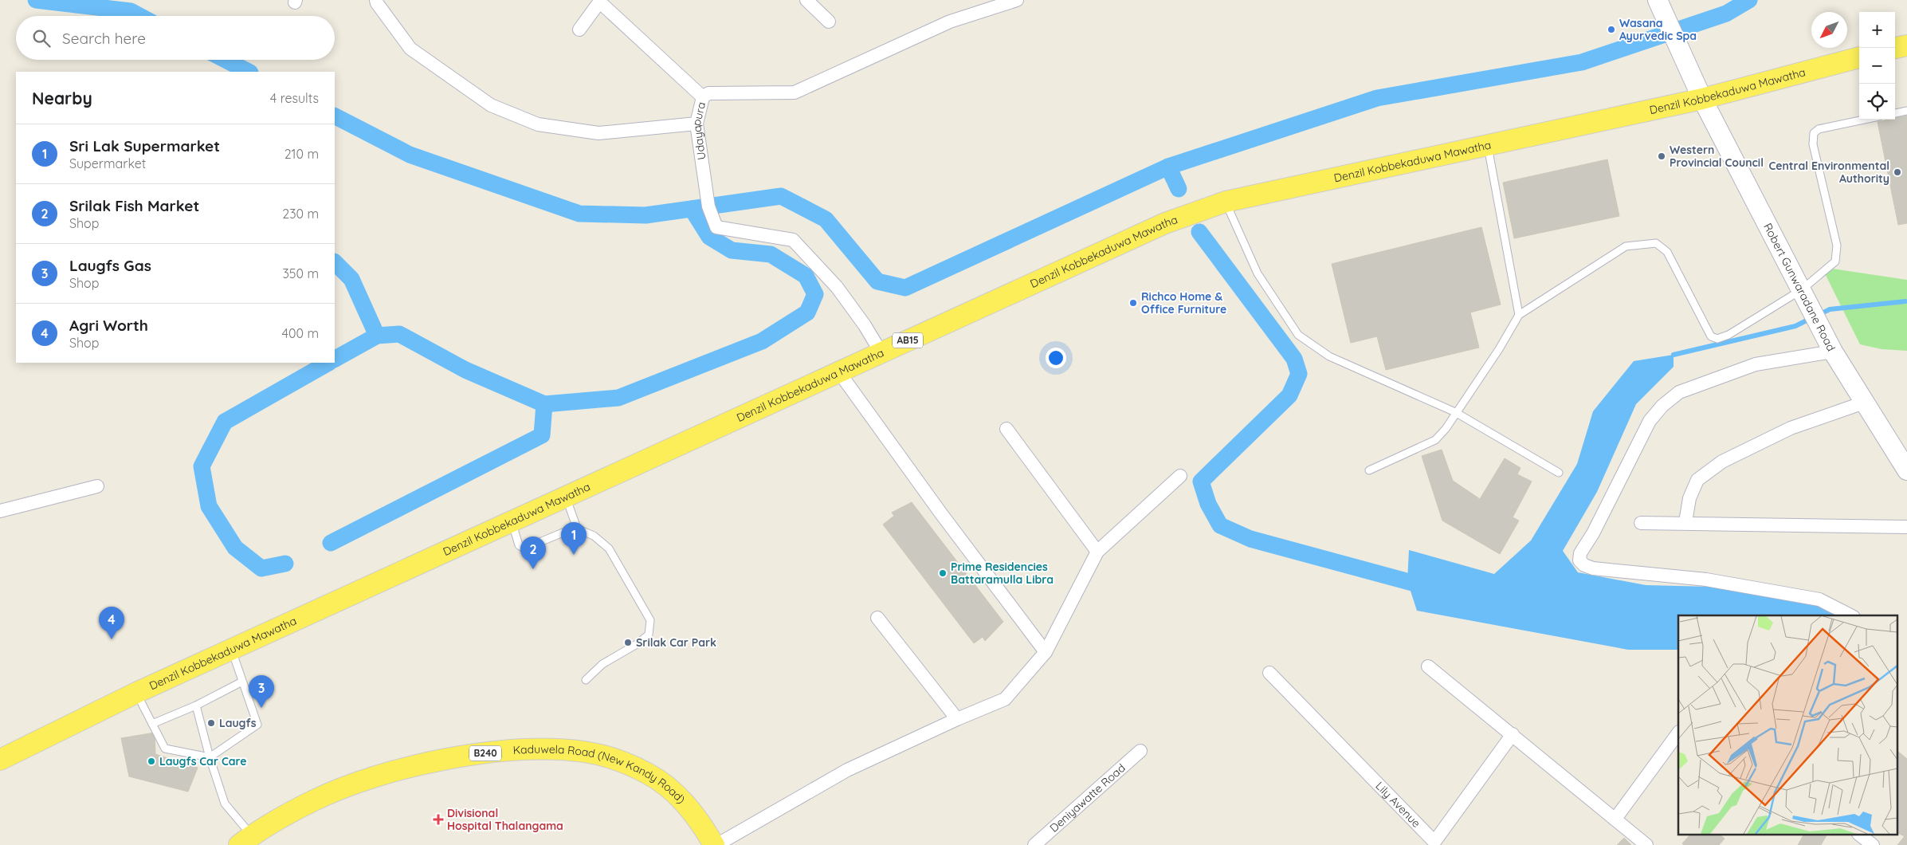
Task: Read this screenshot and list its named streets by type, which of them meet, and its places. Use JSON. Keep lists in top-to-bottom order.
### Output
{
  "streets": {
    "main road": [
      "Denzil Kobbekaduwa Mawatha",
      "AB15",
      "B240",
      "Kaduwela Road (New Kandy Road)"
    ],
    "street": [
      "Udayapura",
      "Robert Gunwaradane Road",
      "Deniyawatte Road",
      "Lily Avenue"
    ]
  },
  "crossings": [
    ["Denzil Kobbekaduwa Mawatha", "Udayapura"],
    ["Denzil Kobbekaduwa Mawatha", "Robert Gunwaradane Road"]
  ],
  "places": {
    "other": [
      "Wasana Ayurvedic Spa",
      "Western Provincial Council",
      "Central Environmental Authority",
      "Richco Home & Office Furniture",
      "Prime Residencies Battaramulla Libra",
      "Srilak Car Park",
      "Laugfs",
      "Laugfs Car Care"
    ],
    "health": ["Divisional Hospital Thalangama"]
  },
  "north": "bottom left",
  "page": {
    "map_buttons": ["+", "−"],
    "search": "Search here",
    "heading": ["Nearby", "4 results"],
    "list": [
      {
        "mark": "1",
        "name": "Sri Lak Supermarket",
        "note": "Supermarket",
        "value": "210 m"
      },
      {
        "mark": "2",
        "name": "Srilak Fish Market",
        "note": "Shop",
        "value": "230 m"
      },
      {
        "mark": "3",
        "name": "Laugfs Gas",
        "note": "Shop",
        "value": "350 m"
      },
      {
        "mark": "4",
        "name": "Agri Worth",
        "note": "Shop",
        "value": "400 m"
      }
    ],
    "pins": [
      "1",
      "2",
      "4",
      "3"
    ]
  }
}
